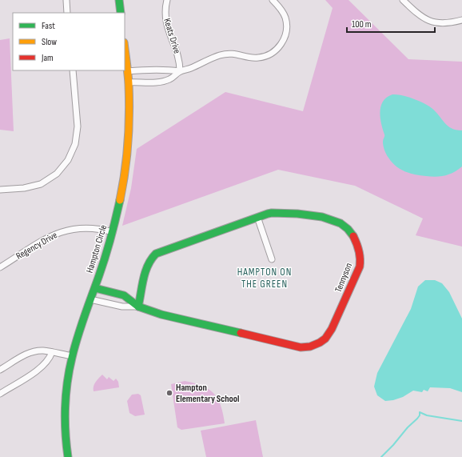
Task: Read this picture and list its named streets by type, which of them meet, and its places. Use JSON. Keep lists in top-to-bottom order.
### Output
{
  "streets": {
    "street": [
      "Keats Drive",
      "Regency Drive",
      "Hampton Circle",
      "Tennyson"
    ]
  },
  "crossings": [
    ["Regency Drive", "Hampton Circle"],
    ["Hampton Circle", "Tennyson"]
  ],
  "districts": ["HAMPTON ON THE GREEN"],
  "places": ["Hampton Elementary School"],
  "legend": ["Fast", "Slow", "Jam"],
  "scale_bar": "100 m"
}
